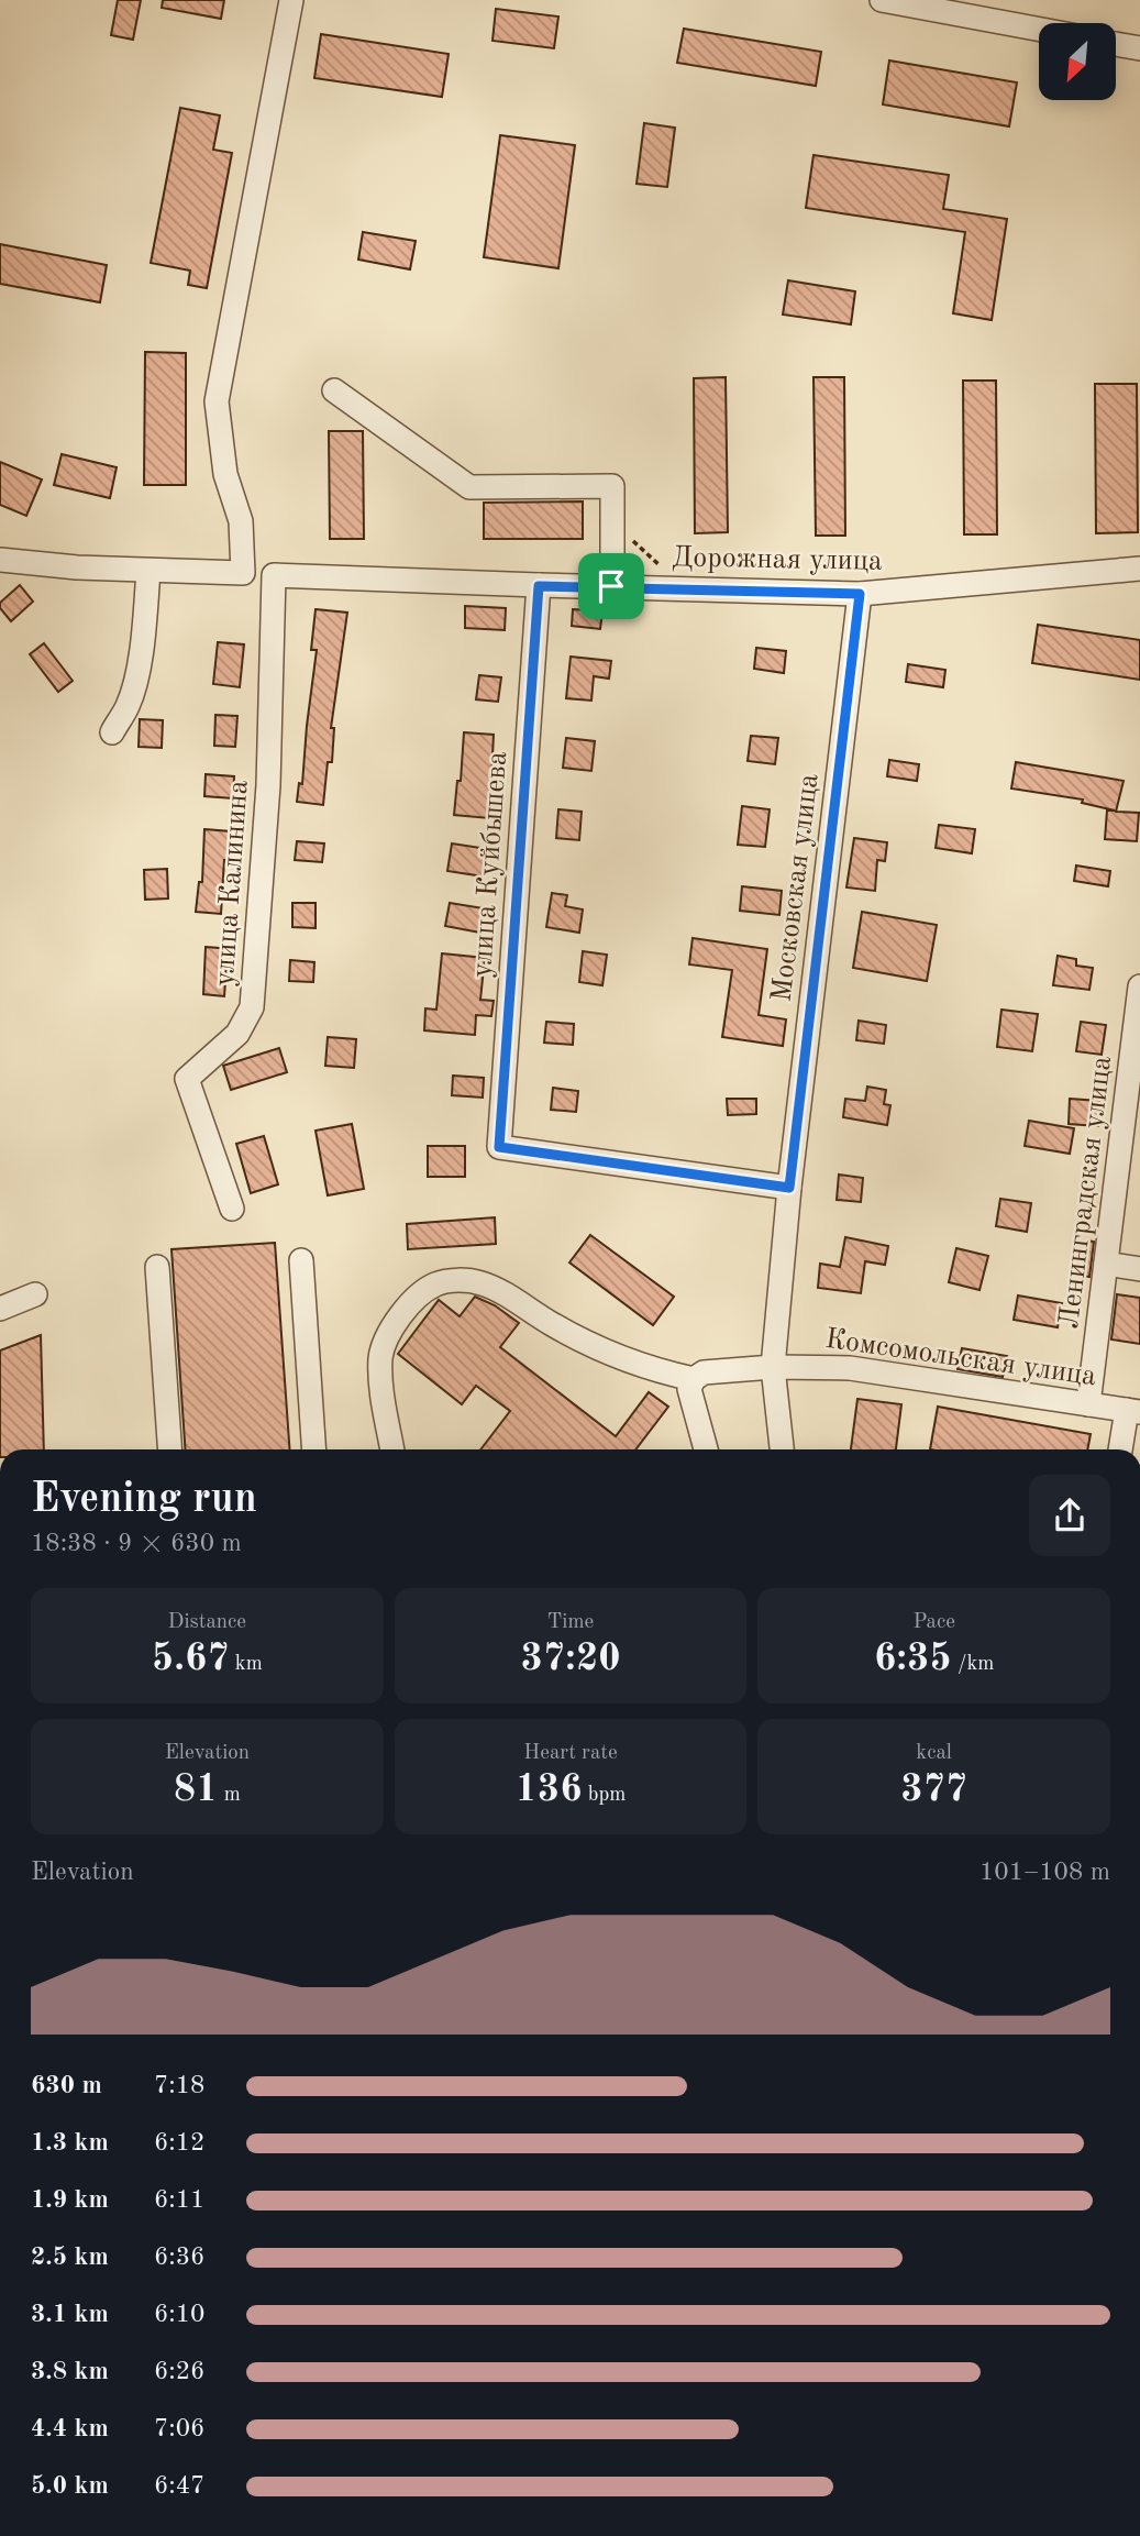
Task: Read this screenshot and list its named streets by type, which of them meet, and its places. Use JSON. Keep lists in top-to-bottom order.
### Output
{
  "streets": {
    "street": [
      "Дорожная улица",
      "улица Куйбышева",
      "улица Калинина",
      "Московская улица",
      "Ленинградская улица",
      "Комсомольская улица"
    ]
  },
  "crossings": [
    ["Дорожная улица", "улица Куйбышева"],
    ["Дорожная улица", "улица Калинина"],
    ["Дорожная улица", "Московская улица"],
    ["улица Куйбышева", "Московская улица"],
    ["Московская улица", "Комсомольская улица"],
    ["Ленинградская улица", "Комсомольская улица"]
  ],
  "north": "bottom left",
  "page": {
    "heading": ["Evening run", "18:38 · 9 × 630 m"],
    "stats": [
      ["Distance", "5.67 km"],
      ["Time", "37:20"],
      ["Pace", "6:35 /km"],
      ["Elevation", "81 m"],
      ["Heart rate", "136 bpm"],
      ["kcal", "377"]
    ],
    "chart": ["Elevation", "101–108 m"],
    "list": [
      {
        "name": "630 m",
        "note": "7:18"
      },
      {
        "name": "1.3 km",
        "note": "6:12"
      },
      {
        "name": "1.9 km",
        "note": "6:11"
      },
      {
        "name": "2.5 km",
        "note": "6:36"
      },
      {
        "name": "3.1 km",
        "note": "6:10"
      },
      {
        "name": "3.8 km",
        "note": "6:26"
      },
      {
        "name": "4.4 km",
        "note": "7:06"
      },
      {
        "name": "5.0 km",
        "note": "6:47"
      }
    ]
  }
}
